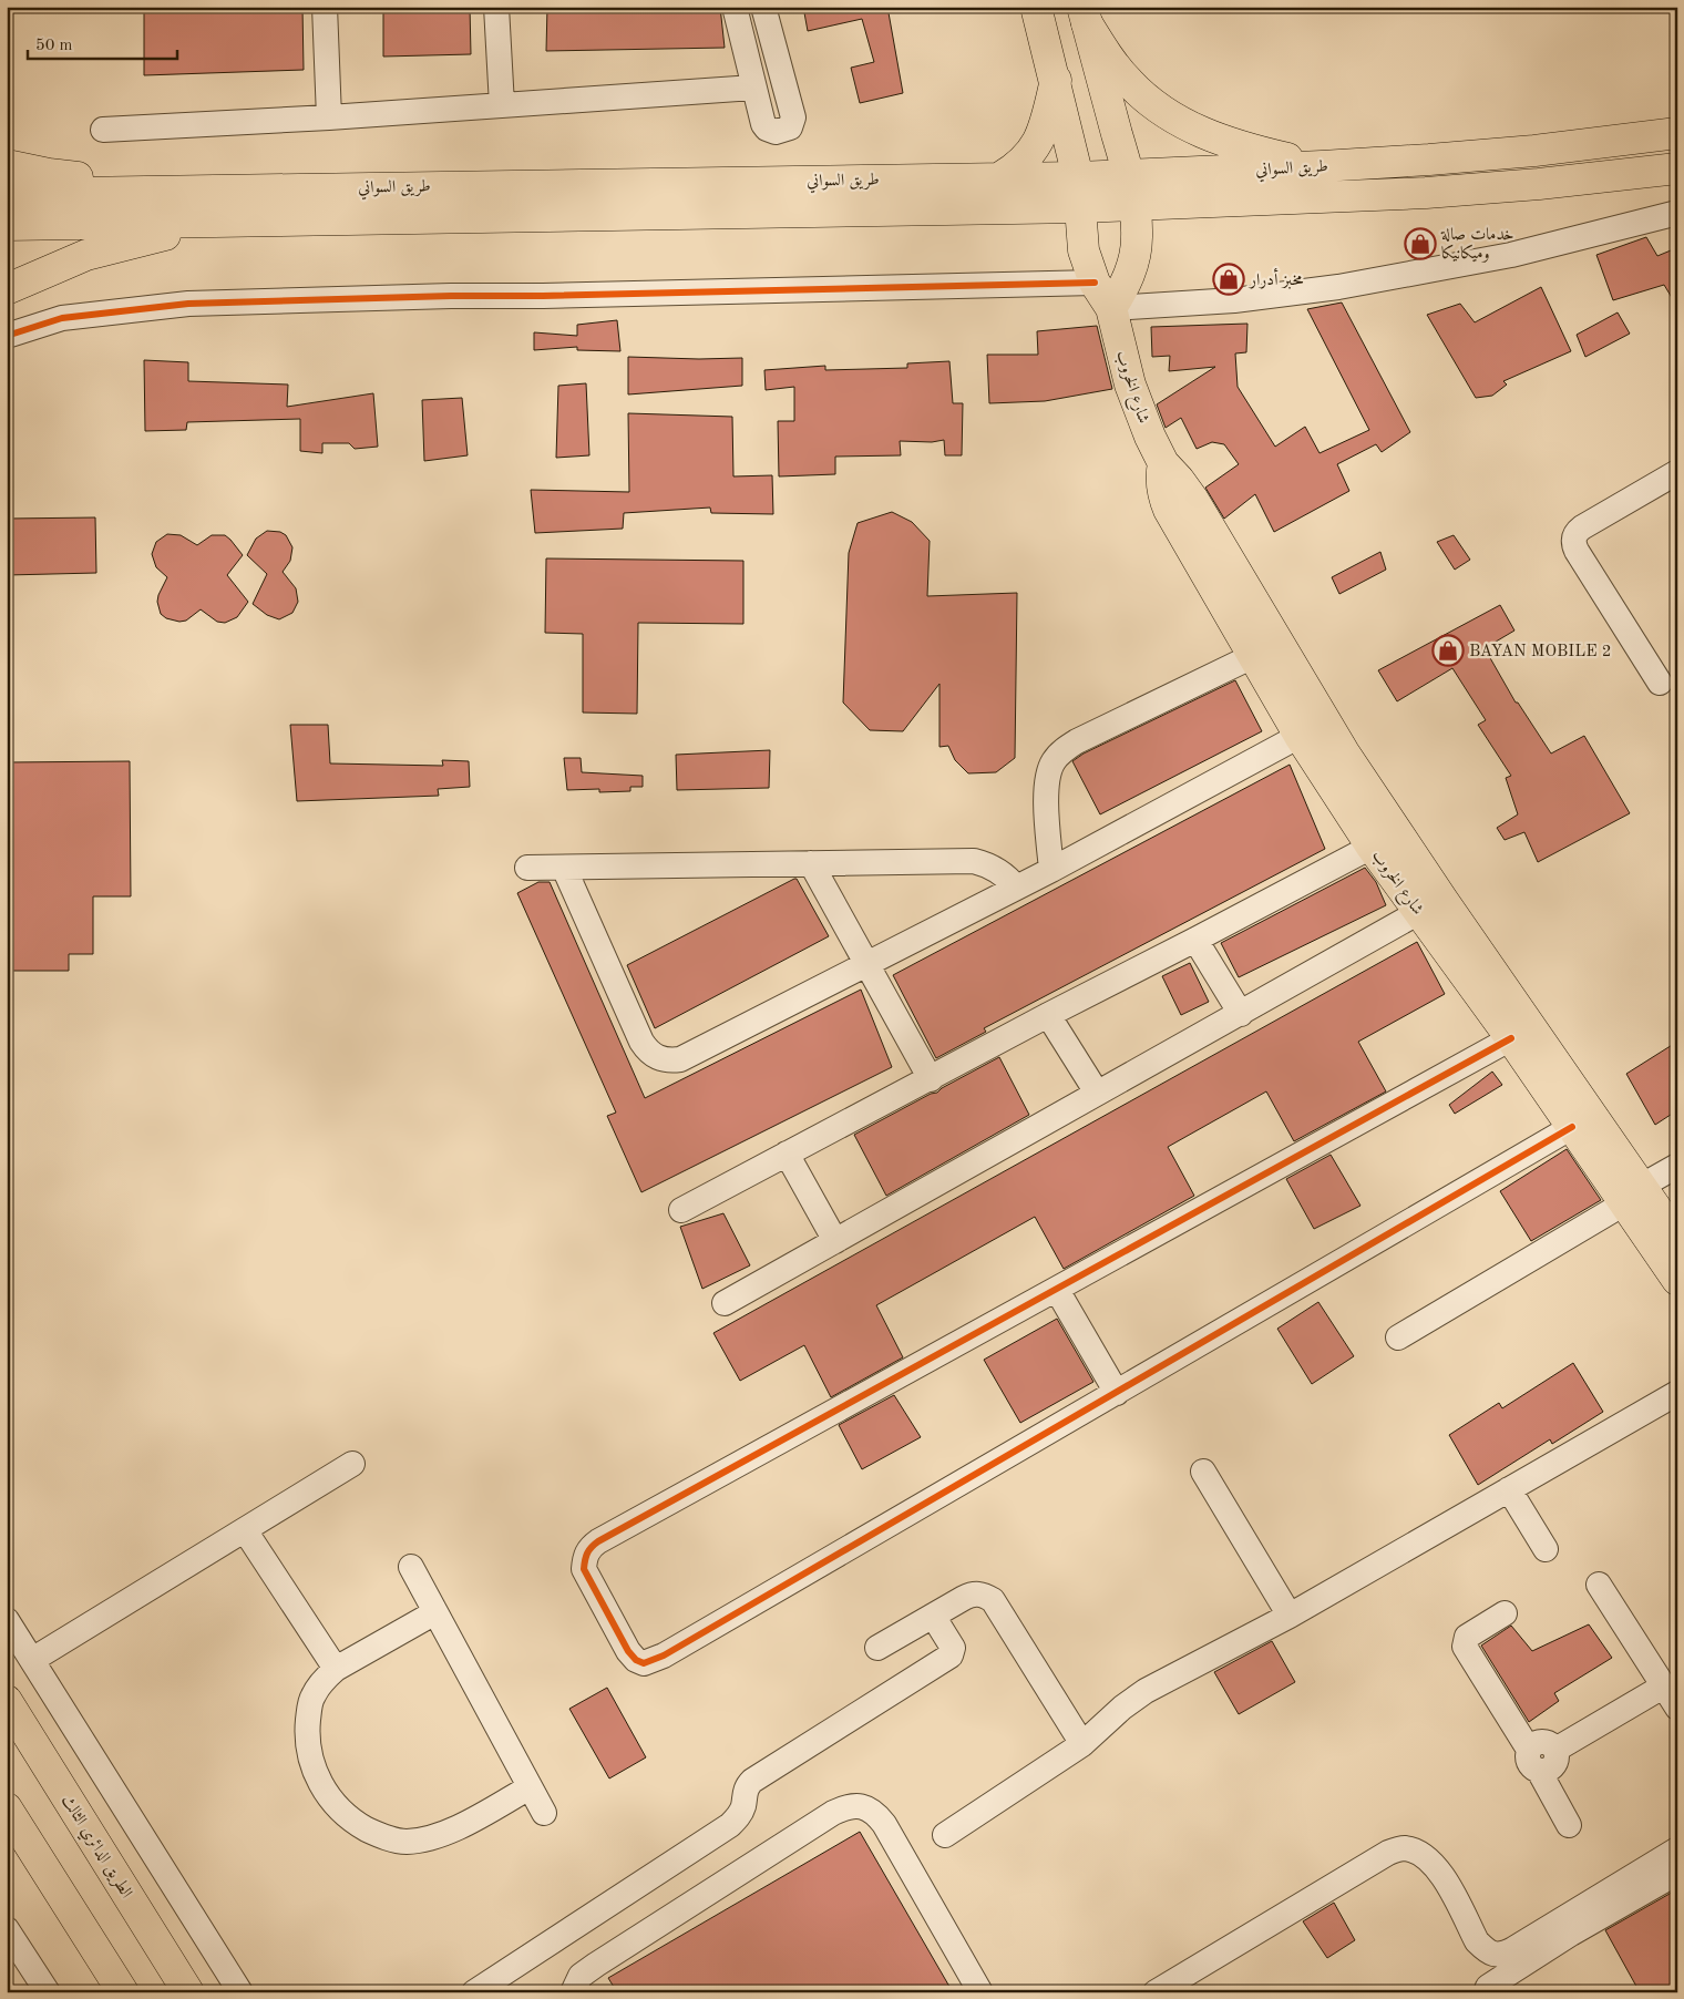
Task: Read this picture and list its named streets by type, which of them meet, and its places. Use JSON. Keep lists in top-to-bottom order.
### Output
{
  "streets": {
    "main road": ["طريق السواني", "شارع الخروب", "الطريق الدائري الثالث"]
  },
  "crossings": [
    ["طريق السواني", "شارع الخروب"]
  ],
  "places": {
    "shop": ["خدمات صالة وميكانيكا", "مخبز أدرار", "BAYAN MOBILE 2"]
  },
  "scale_bar": "50 m"
}
